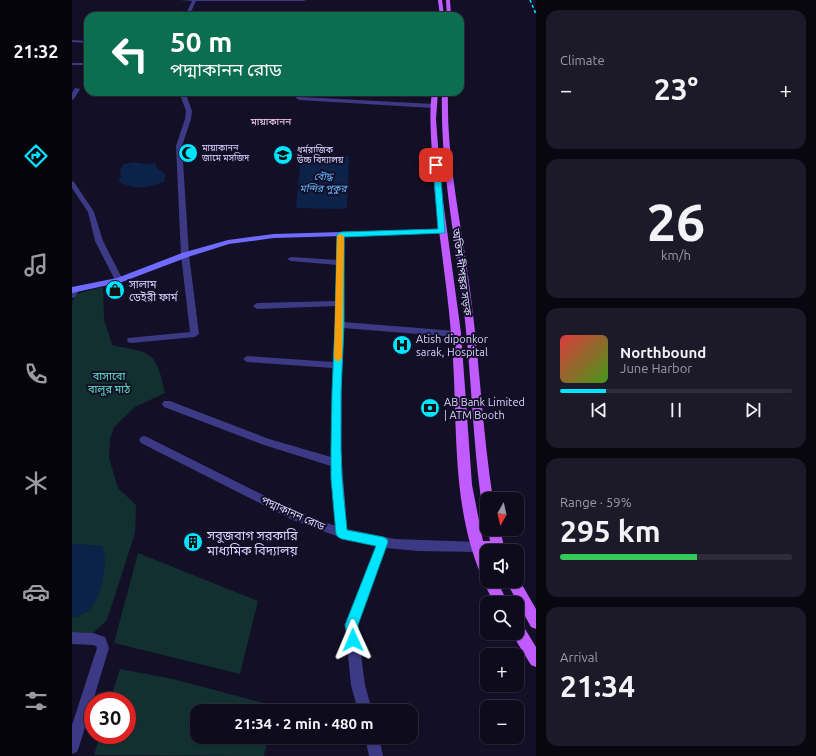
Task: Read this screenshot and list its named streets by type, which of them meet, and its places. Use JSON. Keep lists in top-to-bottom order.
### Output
{
  "streets": {
    "main road": ["অতিশ দীপঙ্কর সড়ক"],
    "street": ["পদ্মাকানন রোড"]
  },
  "crossings": [
    ["অতিশ দীপঙ্কর সড়ক", "পদ্মাকানন রোড"]
  ],
  "districts": ["মায়াকানন"],
  "water": ["বৌদ্ধ মন্দির পুকুর"],
  "parks": ["বাসাবো বালুর মাঠ"],
  "places": {
    "mosque": ["মায়াকানন জামে মসজিদ"],
    "school or university": ["ধর্মরাজিক উচ্চ বিদ্যালয়"],
    "shop": ["সালাম ডেইরী ফার্ম"],
    "hospital": ["Atish diponkor sarak, Hospital"],
    "bank": ["AB Bank Limited | ATM Booth"],
    "building": ["সবুজবাগ সরকারি মাধ্যমিক বিদ্যালয়"]
  },
  "north": "bottom",
  "page": {
    "tabs": "21:32",
    "tile": [
      "Climate",
      ["26", "km/h"],
      ["Range · 59%", "295 km"],
      ["Arrival", "21:34"]
    ],
    "turn": ["50 m", "পদ্মাকানন রোড"],
    "heat": ["−", "23°", "+"],
    "song": ["Northbound", "June Harbor"],
    "map_buttons": ["+", "−"],
    "limit": "30",
    "trip": "21:34 · 2 min · 480 m"
  }
}
